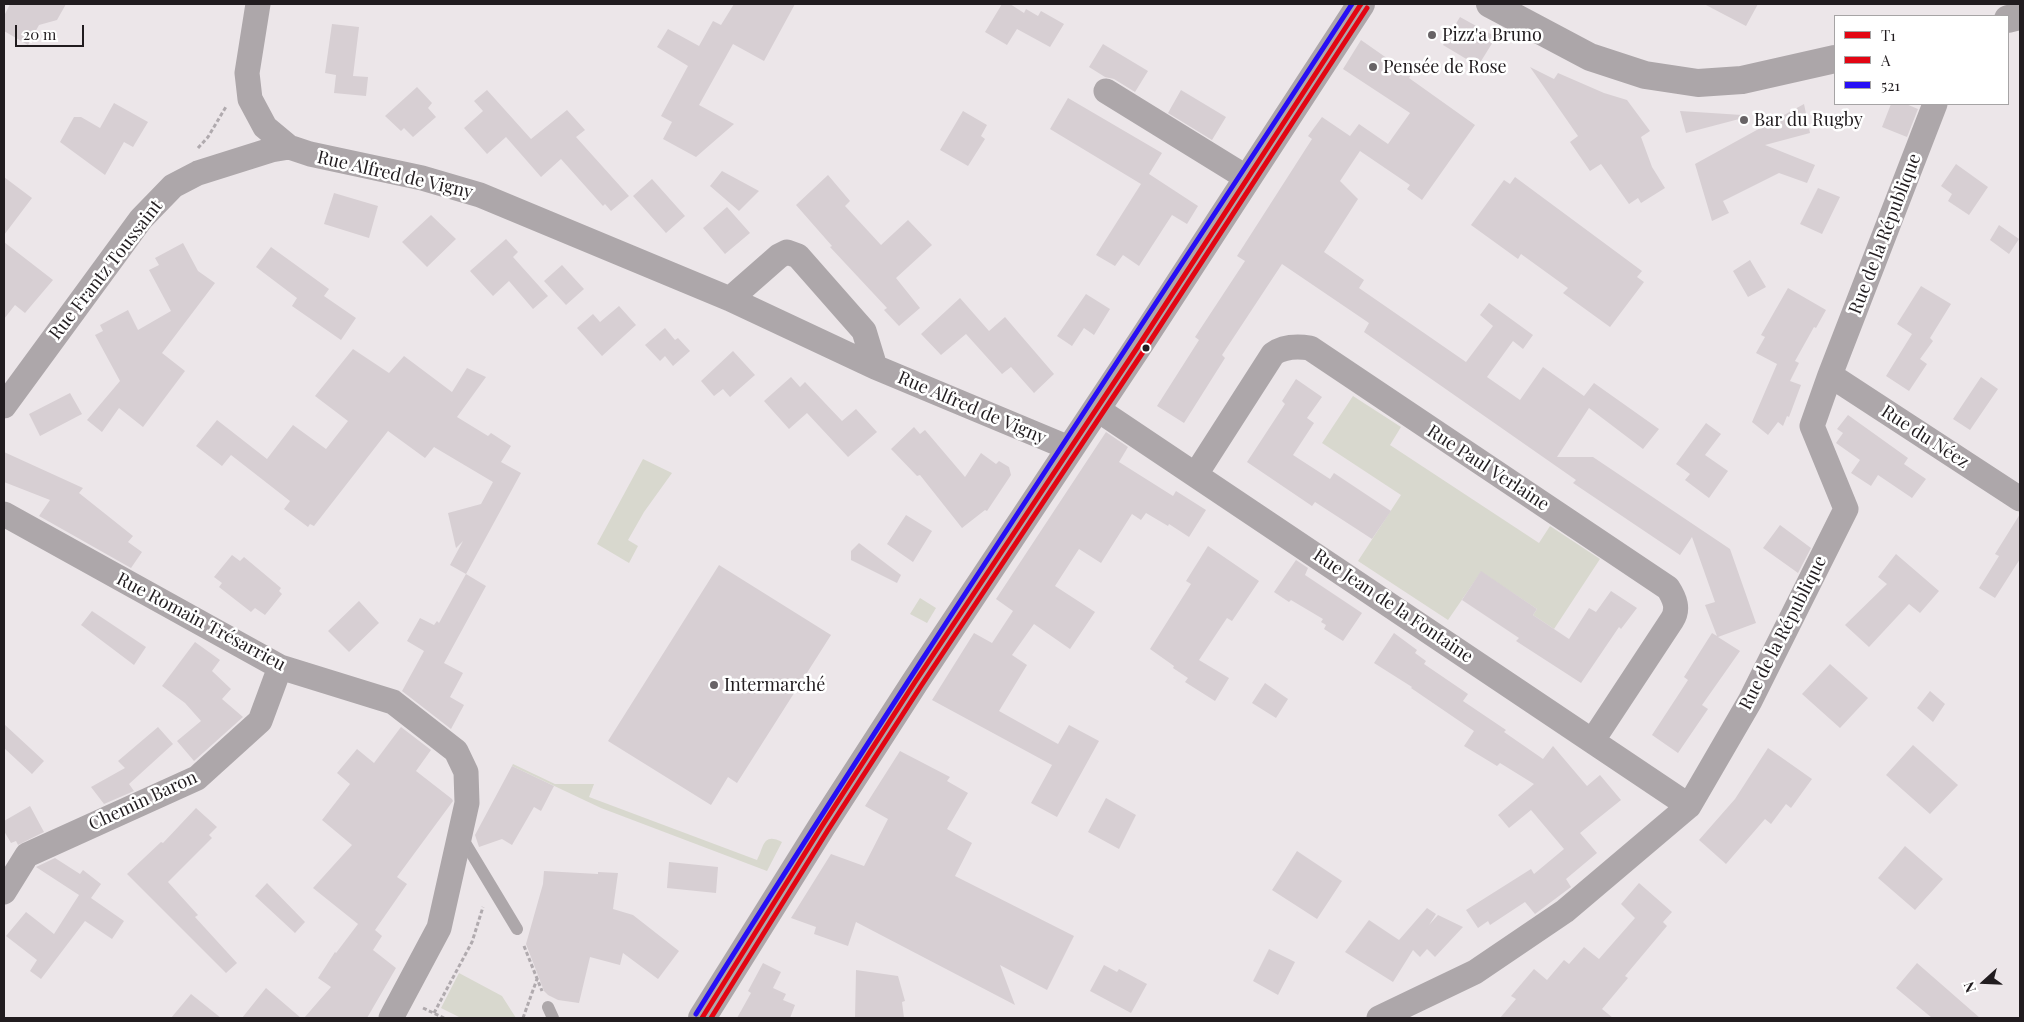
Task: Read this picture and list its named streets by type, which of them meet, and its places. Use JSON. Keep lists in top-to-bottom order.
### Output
{
  "streets": {
    "street": [
      "Rue Alfred de Vigny",
      "Rue de la République",
      "Rue Frantz Toussaint",
      "Rue du Néez",
      "Rue Paul Verlaine",
      "Rue Jean de la Fontaine",
      "Rue Romain Trésarrieu",
      "Chemin Baron"
    ]
  },
  "crossings": [
    ["Rue Alfred de Vigny", "Rue Frantz Toussaint"],
    ["Rue de la République", "Rue du Néez"],
    ["Rue de la République", "Rue Jean de la Fontaine"],
    ["Rue Paul Verlaine", "Rue Jean de la Fontaine"],
    ["Rue Romain Trésarrieu", "Chemin Baron"]
  ],
  "places": [
    "Pizz'a Bruno",
    "Pensée de Rose",
    "Bar du Rugby",
    "Intermarché"
  ],
  "lines": ["transit line T1", "transit line 521", "transit line A"],
  "legend": ["T1", "A", "521"],
  "scale_bar": "20 m",
  "north": "left"
}
